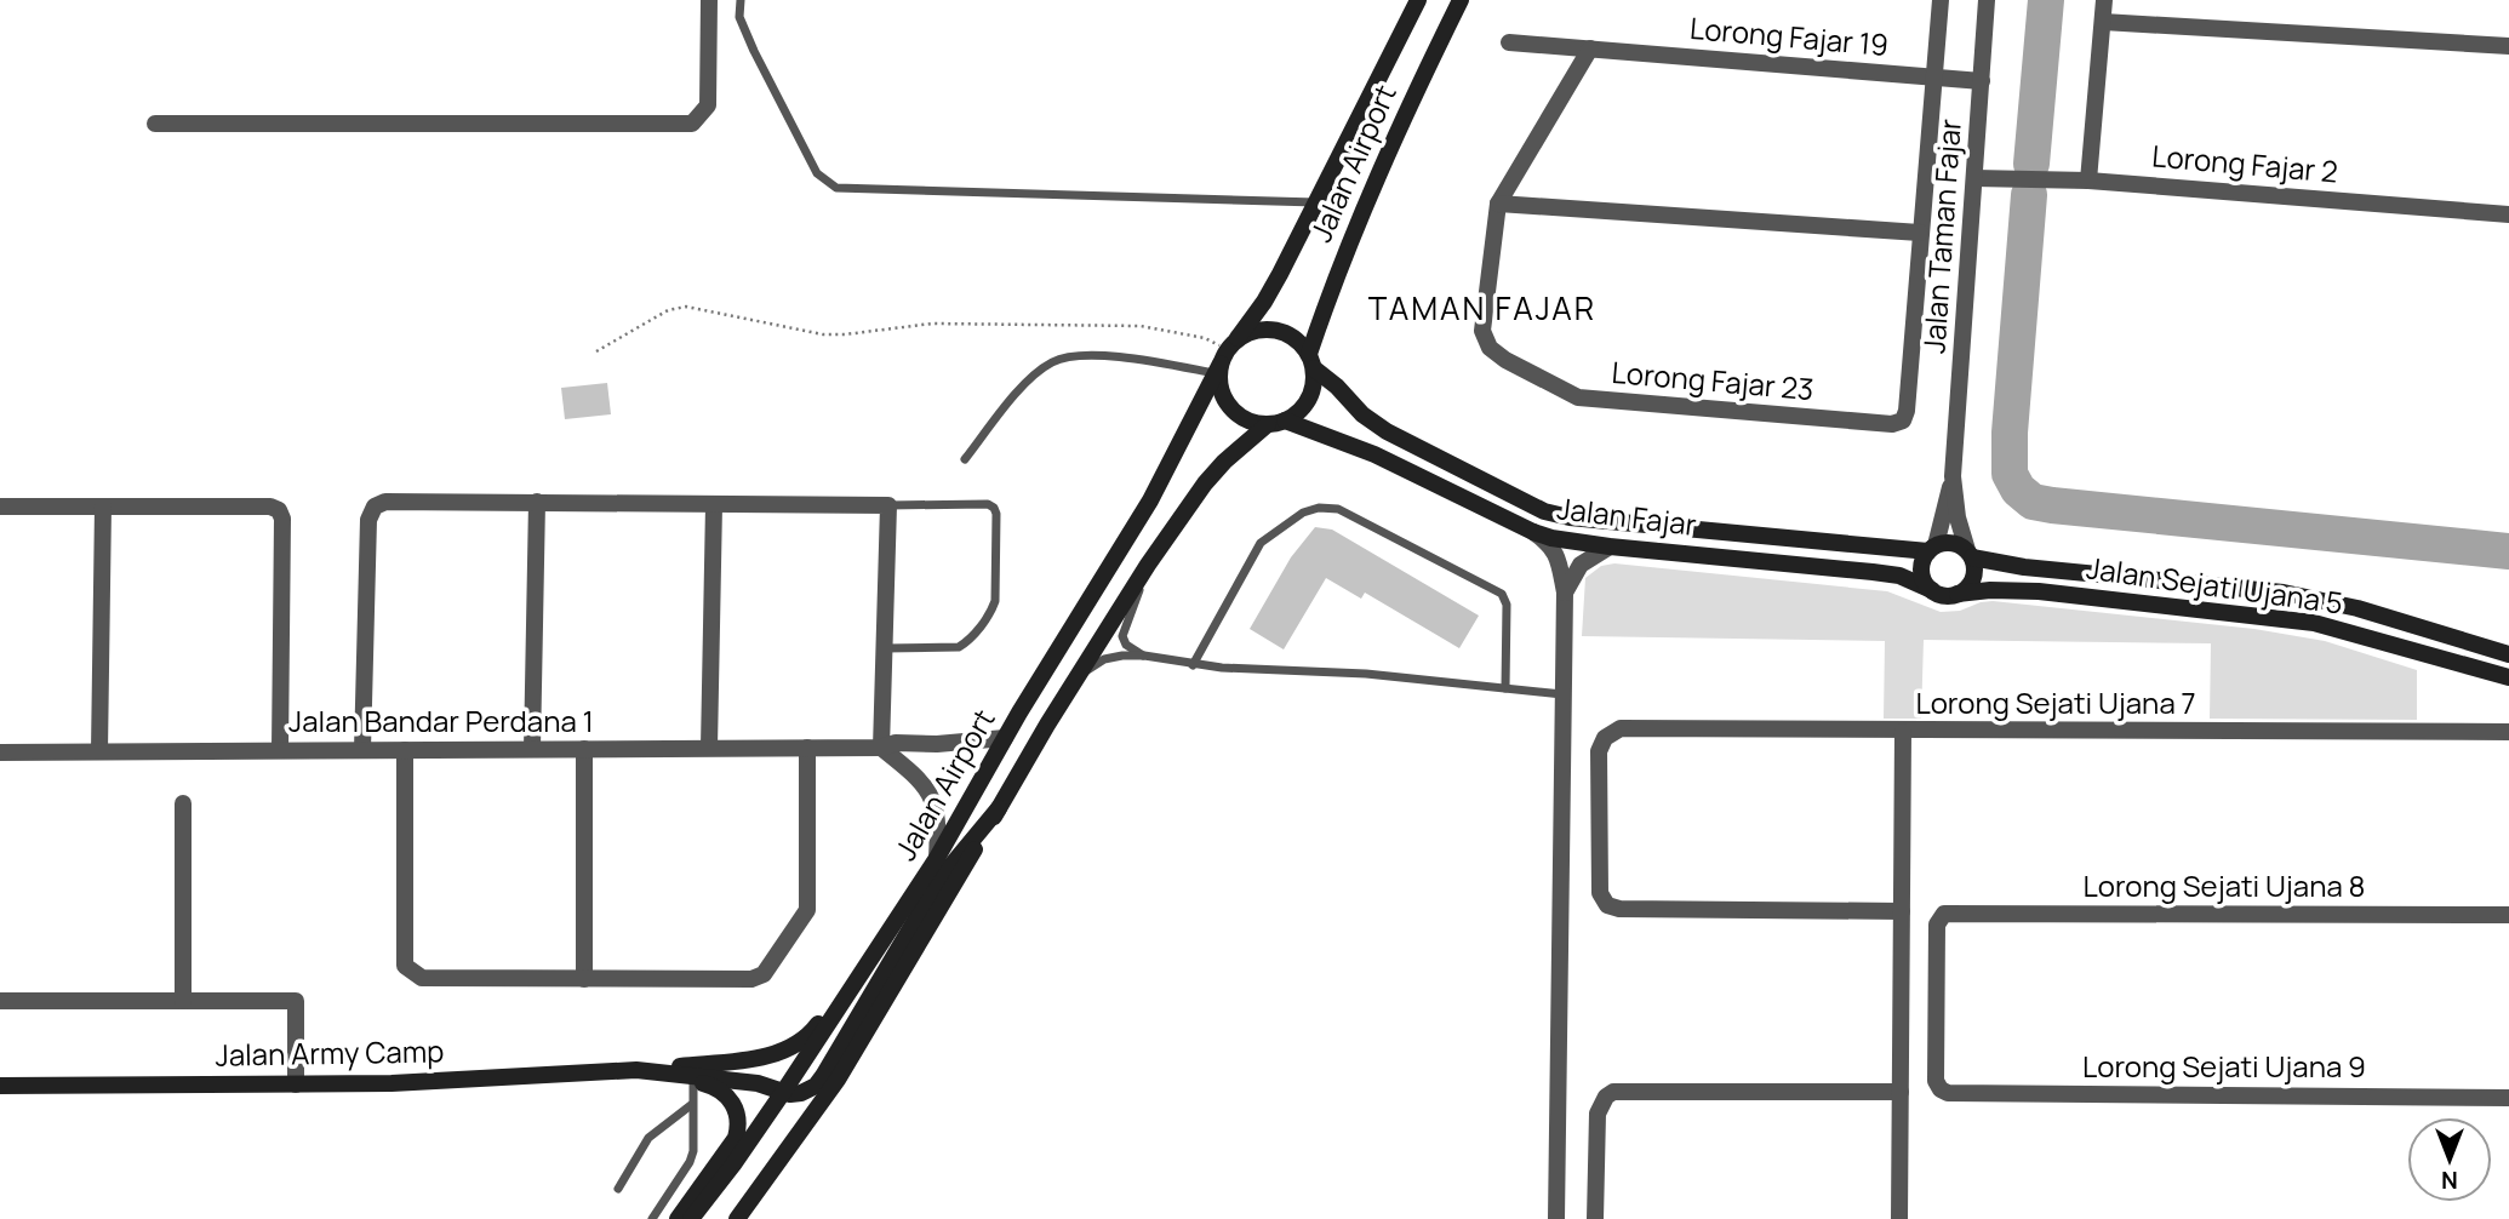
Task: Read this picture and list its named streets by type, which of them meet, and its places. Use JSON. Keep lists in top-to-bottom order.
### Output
{
  "streets": {
    "main road": [
      "Jalan Airport",
      "Jalan Fajar",
      "Jalan Sejati Ujana 5",
      "Jalan Army Camp"
    ],
    "street": [
      "Lorong Fajar 19",
      "Lorong Fajar 2",
      "Jalan Taman Fajar",
      "Lorong Fajar 23",
      "Lorong Sejati Ujana 7",
      "Jalan Bandar Perdana 1",
      "Lorong Sejati Ujana 8",
      "Lorong Sejati Ujana 9"
    ]
  },
  "crossings": [
    ["Lorong Fajar 19", "Jalan Taman Fajar"],
    ["Lorong Fajar 19", "Lorong Fajar 23"],
    ["Jalan Airport", "Jalan Fajar"],
    ["Jalan Airport", "Jalan Bandar Perdana 1"],
    ["Lorong Fajar 2", "Jalan Taman Fajar"],
    ["Jalan Fajar", "Jalan Sejati Ujana 5"],
    ["Lorong Sejati Ujana 8", "Lorong Sejati Ujana 9"]
  ],
  "districts": ["TAMAN FAJAR"],
  "north": "bottom"
}
